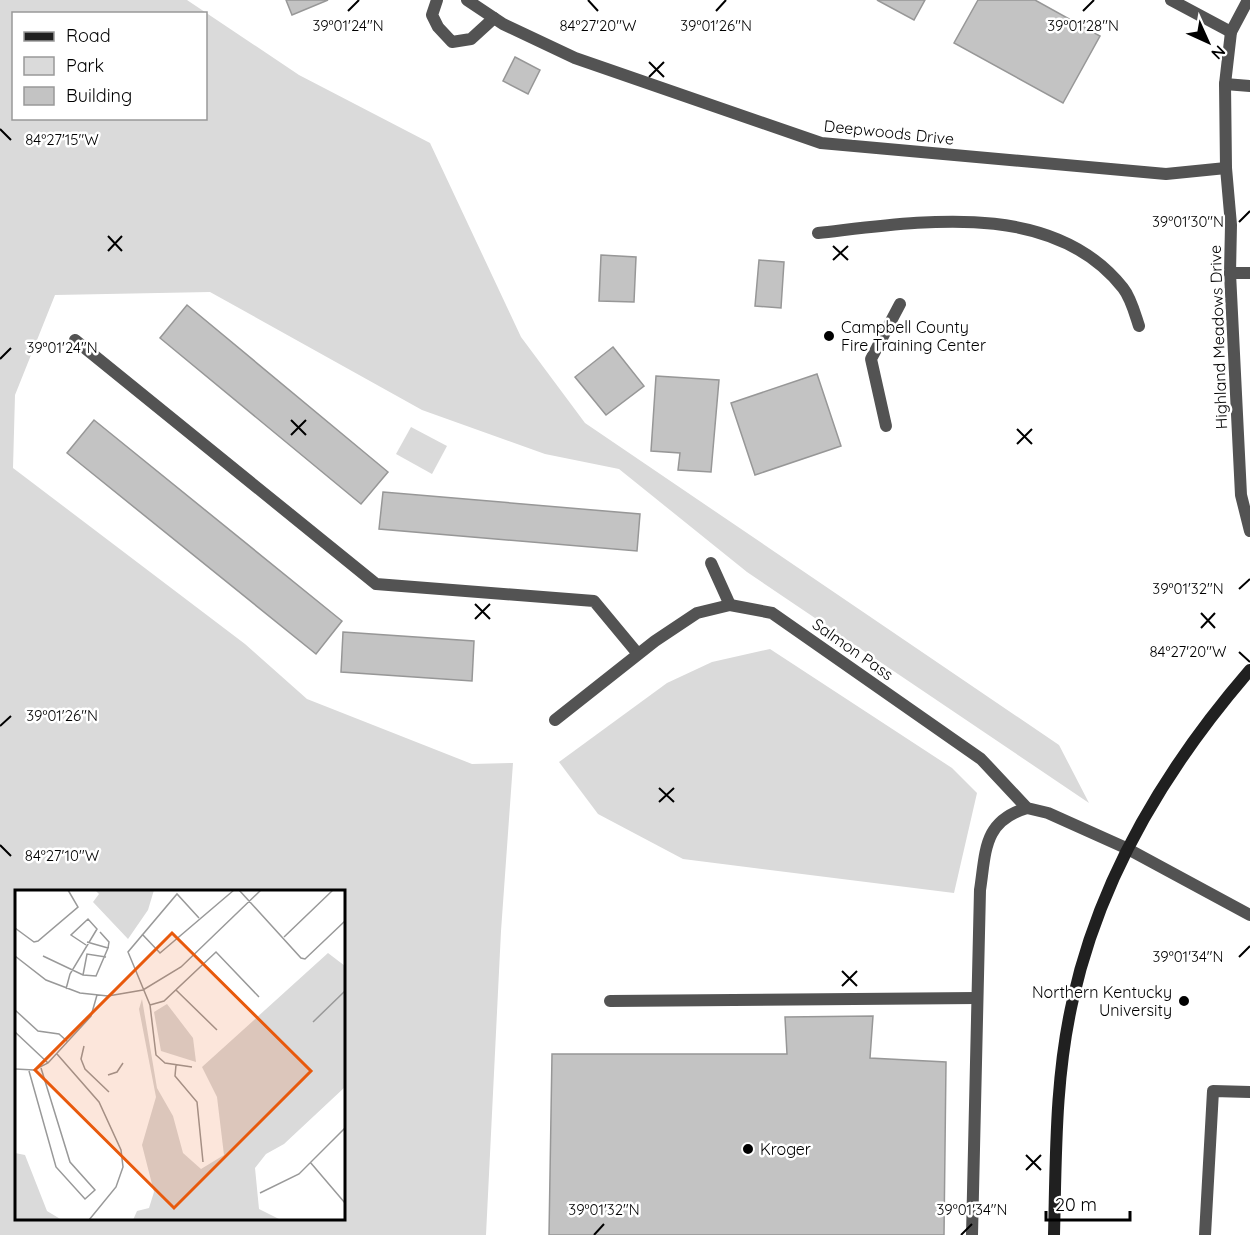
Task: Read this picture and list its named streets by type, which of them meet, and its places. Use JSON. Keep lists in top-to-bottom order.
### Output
{
  "streets": {
    "street": ["Deepwoods Drive", "Highland Meadows Drive", "Salmon Pass"]
  },
  "crossings": [
    ["Deepwoods Drive", "Highland Meadows Drive"]
  ],
  "places": ["Campbell County Fire Training Center", "Northern Kentucky University", "Kroger"],
  "legend": ["Road", "Park", "Building"],
  "scale_bar": "20 m",
  "north": "bottom right",
  "coordinates": [
    "39°01'24\"N",
    "84°27'20\"W",
    "39°01'26\"N",
    "39°01'28\"N",
    "84°27'15\"W",
    "39°01'30\"N",
    "39°01'32\"N",
    "84°27'10\"W",
    "39°01'34\"N"
  ]
}
